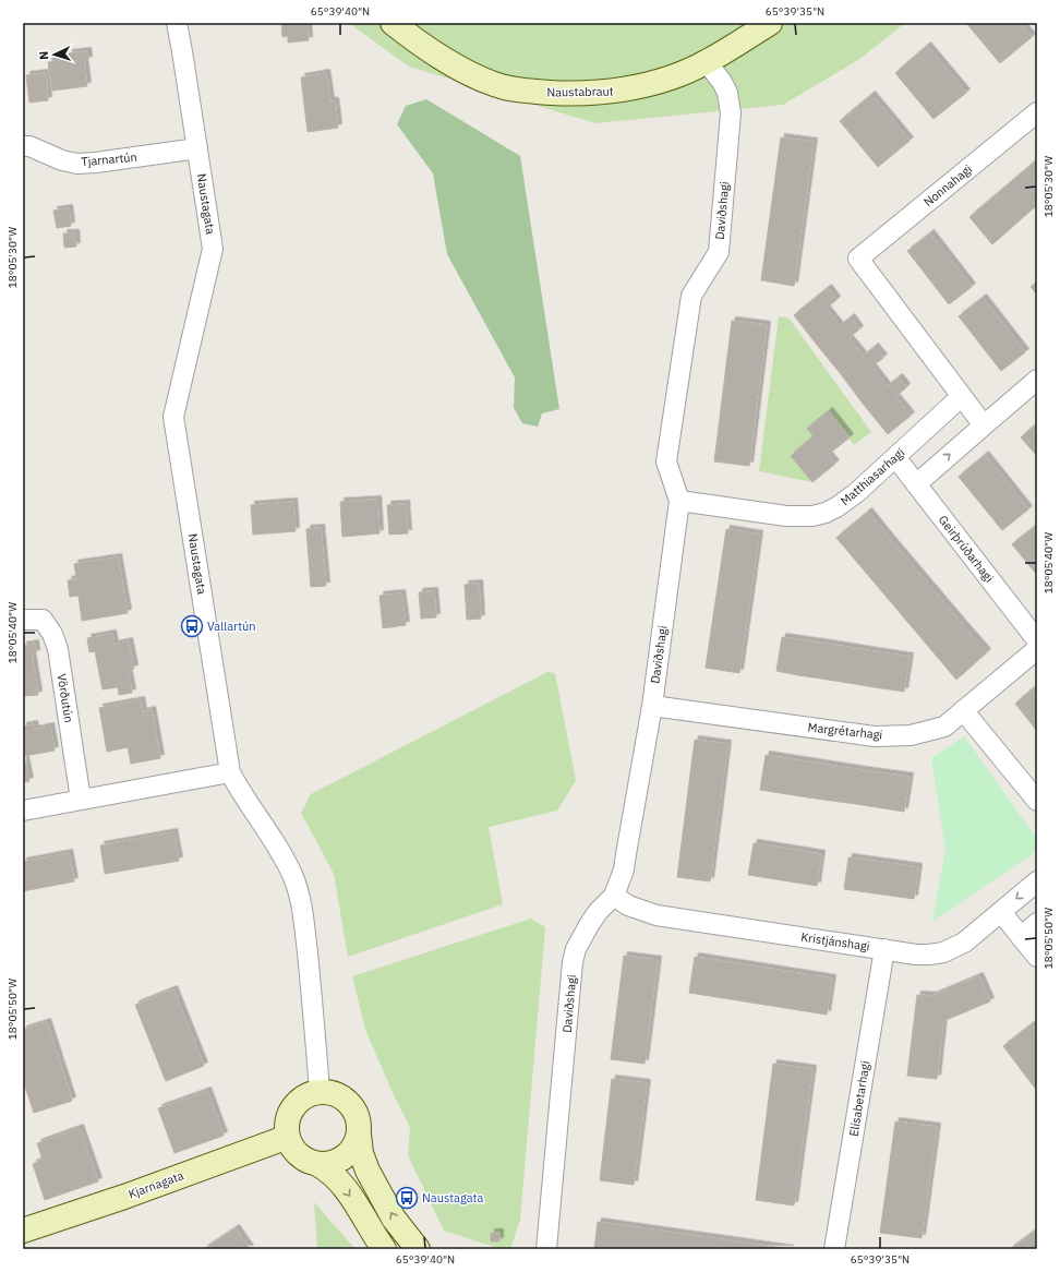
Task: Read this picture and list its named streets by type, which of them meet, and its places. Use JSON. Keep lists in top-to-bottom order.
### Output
{
  "streets": {
    "street": [
      "Naustabraut",
      "Tjarnartún",
      "Nonnahagi",
      "Naustagata",
      "Daviðshagi",
      "Matthiasarhagi",
      "Geirþrúðarhagi",
      "Vörðutún",
      "Margrétarhagi",
      "Kristjánshagi",
      "Elísabetarhagi",
      "Kjarnagata"
    ]
  },
  "crossings": [
    ["Naustabraut", "Daviðshagi"],
    ["Tjarnartún", "Naustagata"],
    ["Nonnahagi", "Matthiasarhagi"],
    ["Naustagata", "Kjarnagata"],
    ["Daviðshagi", "Matthiasarhagi"],
    ["Daviðshagi", "Margrétarhagi"],
    ["Daviðshagi", "Kristjánshagi"],
    ["Matthiasarhagi", "Geirþrúðarhagi"],
    ["Kristjánshagi", "Elísabetarhagi"]
  ],
  "places": {
    "bus stop": ["Vallartún", "Naustagata"]
  },
  "north": "left",
  "coordinates": [
    "65°39'40\"N",
    "65°39'35\"N",
    "18°05'30\"W",
    "18°05'40\"W",
    "18°05'50\"W"
  ]
}
